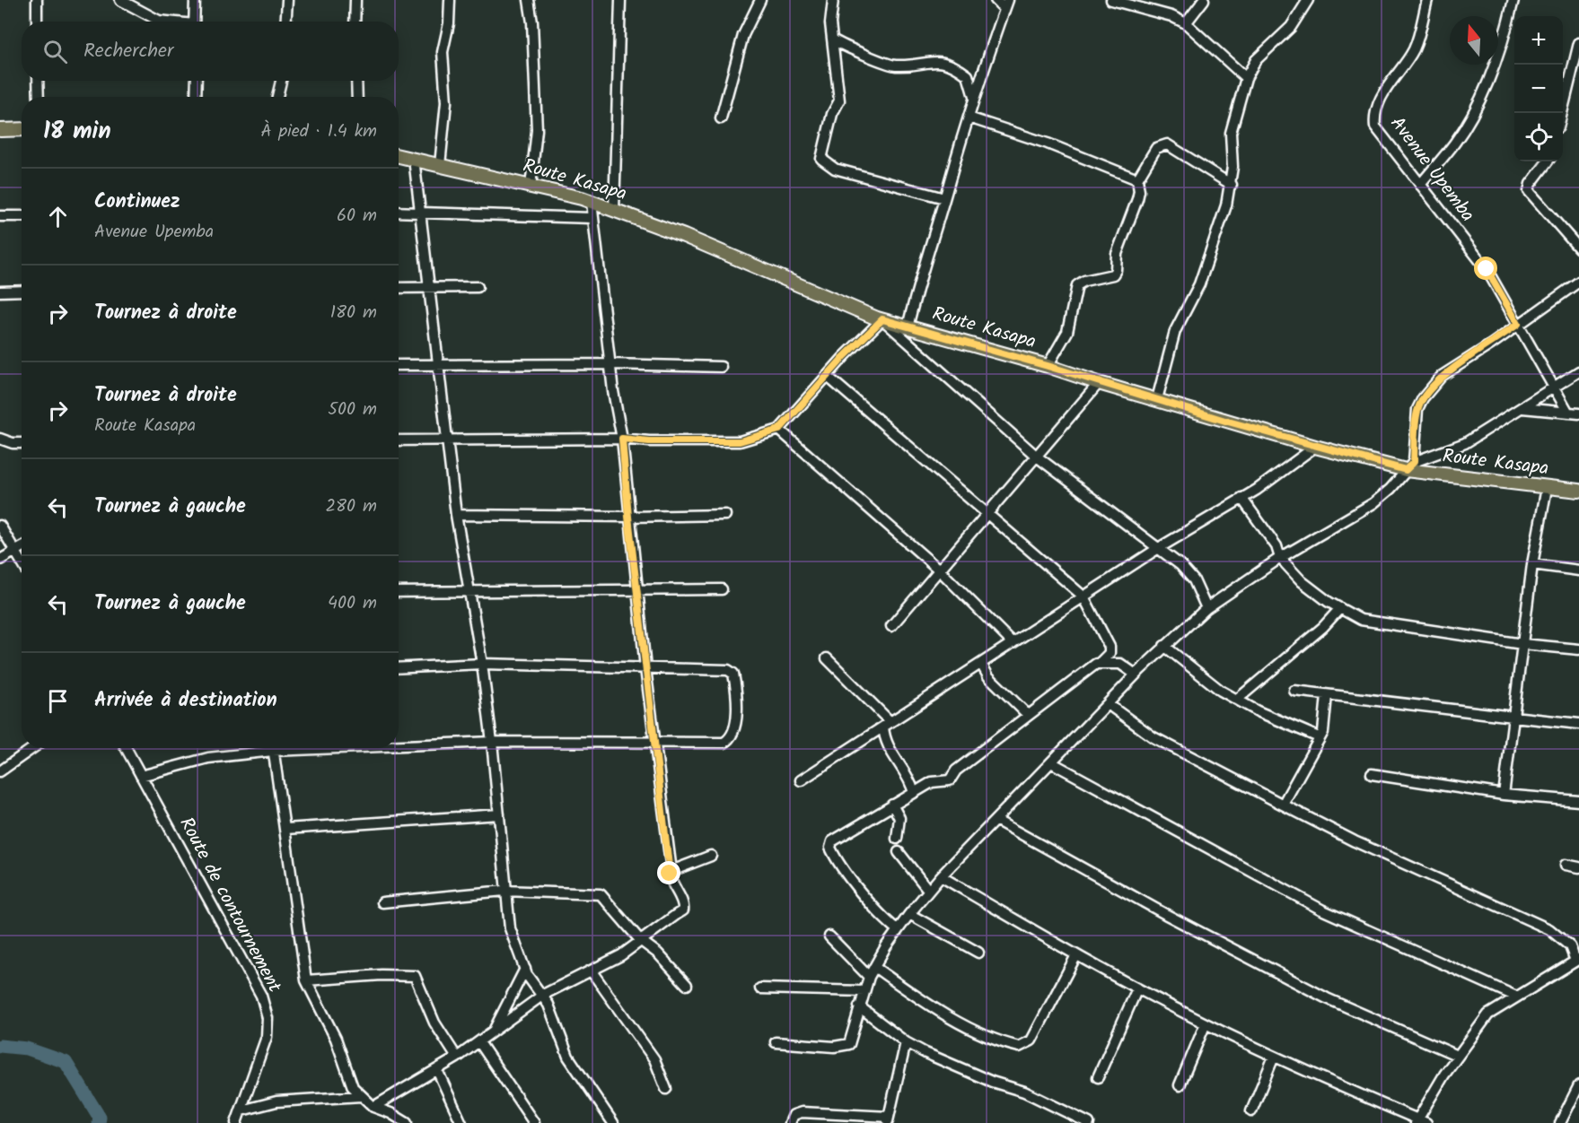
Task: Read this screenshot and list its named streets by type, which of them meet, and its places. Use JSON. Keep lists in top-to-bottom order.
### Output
{
  "streets": {
    "main road": ["Route Kasapa"],
    "street": ["Avenue Upemba", "Route de contournement"]
  },
  "north": "top",
  "page": {
    "map_buttons": ["+", "−"],
    "search": "Rechercher",
    "heading": ["18 min", "À pied · 1.4 km"],
    "list": [
      ["Continuez", "Avenue Upemba", "60 m"],
      ["Tournez à droite", "180 m"],
      ["Tournez à droite", "Route Kasapa", "500 m"],
      ["Tournez à gauche", "280 m"],
      ["Tournez à gauche", "400 m"],
      "Arrivée à destination"
    ]
  }
}
